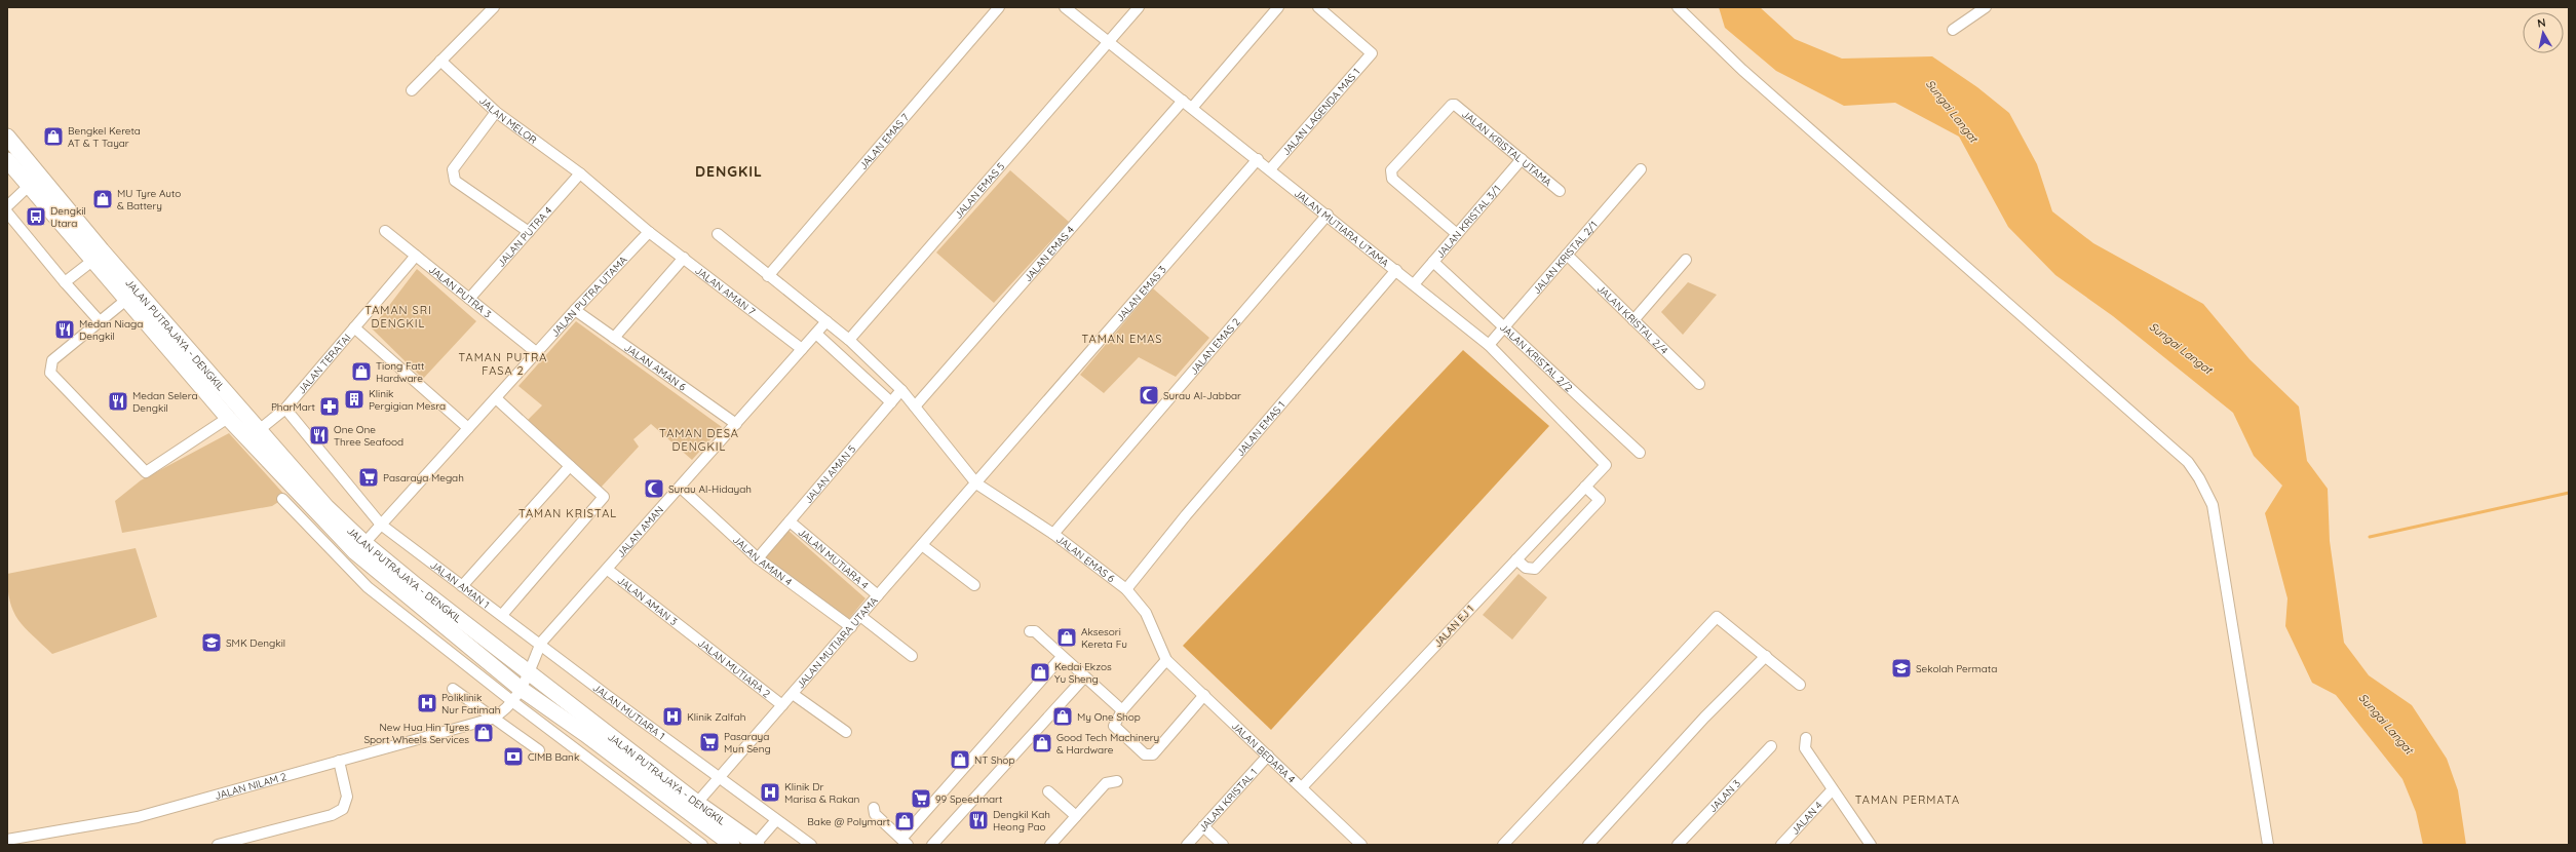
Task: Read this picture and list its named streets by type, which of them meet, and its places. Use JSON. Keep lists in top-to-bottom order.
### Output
{
  "streets": {
    "main road": ["JALAN PUTRAJAYA - DENGKIL"],
    "street": [
      "JALAN LAGENDA MAS 1",
      "JALAN MELOR",
      "JALAN EMAS 7",
      "JALAN KRISTAL UTAMA",
      "JALAN EMAS 5",
      "JALAN KRISTAL 3/1",
      "JALAN MUTIARA UTAMA",
      "JALAN PUTRA 4",
      "JALAN EMAS 4",
      "JALAN KRISTAL 2/1",
      "JALAN AMAN 7",
      "JALAN PUTRA 3",
      "JALAN EMAS 3",
      "JALAN PUTRA UTAMA",
      "JALAN KRISTAL 2/4",
      "JALAN EMAS 2",
      "JALAN KRISTAL 2/2",
      "JALAN TERATAI",
      "JALAN AMAN 6",
      "JALAN EMAS 1",
      "JALAN AMAN 5",
      "JALAN AMAN",
      "JALAN MUTIARA 4",
      "JALAN EMAS 6",
      "JALAN AMAN 4",
      "JALAN AMAN 1",
      "JALAN AMAN 3",
      "JALAN EJ 1",
      "JALAN MUTIARA 2",
      "JALAN MUTIARA 1",
      "JALAN BEDARA 4",
      "JALAN NILAM 2",
      "JALAN 3",
      "JALAN KRISTAL 1",
      "JALAN 4"
    ]
  },
  "crossings": [
    ["JALAN LAGENDA MAS 1", "JALAN MUTIARA UTAMA"],
    ["JALAN MELOR", "JALAN PUTRA 4"],
    ["JALAN MELOR", "JALAN AMAN 7"],
    ["JALAN MELOR", "JALAN PUTRA UTAMA"],
    ["JALAN EMAS 7", "JALAN EMAS 6"],
    ["JALAN KRISTAL UTAMA", "JALAN KRISTAL 3/1"],
    ["JALAN EMAS 5", "JALAN MUTIARA UTAMA"],
    ["JALAN EMAS 5", "JALAN EMAS 6"],
    ["JALAN KRISTAL 3/1", "JALAN MUTIARA UTAMA"],
    ["JALAN KRISTAL 3/1", "JALAN KRISTAL 2/2"],
    ["JALAN MUTIARA UTAMA", "JALAN EMAS 4"],
    ["JALAN MUTIARA UTAMA", "JALAN KRISTAL 2/1"],
    ["JALAN MUTIARA UTAMA", "JALAN EMAS 3"],
    ["JALAN MUTIARA UTAMA", "JALAN PUTRAJAYA - DENGKIL"],
    ["JALAN MUTIARA UTAMA", "JALAN EMAS 2"],
    ["JALAN MUTIARA UTAMA", "JALAN EMAS 1"],
    ["JALAN MUTIARA UTAMA", "JALAN MUTIARA 4"],
    ["JALAN MUTIARA UTAMA", "JALAN EMAS 6"],
    ["JALAN MUTIARA UTAMA", "JALAN AMAN 4"],
    ["JALAN MUTIARA UTAMA", "JALAN EJ 1"],
    ["JALAN MUTIARA UTAMA", "JALAN MUTIARA 2"],
    ["JALAN MUTIARA UTAMA", "JALAN MUTIARA 1"],
    ["JALAN PUTRA 4", "JALAN PUTRA 3"],
    ["JALAN EMAS 4", "JALAN EMAS 6"],
    ["JALAN KRISTAL 2/1", "JALAN KRISTAL 2/4"],
    ["JALAN KRISTAL 2/1", "JALAN KRISTAL 2/2"],
    ["JALAN AMAN 7", "JALAN PUTRA UTAMA"],
    ["JALAN AMAN 7", "JALAN AMAN"],
    ["JALAN PUTRA 3", "JALAN PUTRA UTAMA"],
    ["JALAN PUTRA 3", "JALAN TERATAI"],
    ["JALAN EMAS 3", "JALAN EMAS 6"],
    ["JALAN PUTRA UTAMA", "JALAN PUTRAJAYA - DENGKIL"],
    ["JALAN PUTRA UTAMA", "JALAN AMAN 6"],
    ["JALAN PUTRA UTAMA", "JALAN AMAN 1"],
    ["JALAN PUTRAJAYA - DENGKIL", "JALAN TERATAI"],
    ["JALAN PUTRAJAYA - DENGKIL", "JALAN AMAN"],
    ["JALAN PUTRAJAYA - DENGKIL", "JALAN NILAM 2"],
    ["JALAN EMAS 2", "JALAN EMAS 6"],
    ["JALAN TERATAI", "JALAN AMAN 1"],
    ["JALAN AMAN 6", "JALAN AMAN"],
    ["JALAN EMAS 1", "JALAN EMAS 6"],
    ["JALAN AMAN 5", "JALAN MUTIARA 4"],
    ["JALAN AMAN 5", "JALAN EMAS 6"],
    ["JALAN AMAN 5", "JALAN AMAN 4"],
    ["JALAN AMAN", "JALAN EMAS 6"],
    ["JALAN AMAN", "JALAN AMAN 4"],
    ["JALAN AMAN", "JALAN AMAN 1"],
    ["JALAN AMAN", "JALAN AMAN 3"],
    ["JALAN AMAN", "JALAN MUTIARA 1"],
    ["JALAN AMAN", "JALAN NILAM 2"],
    ["JALAN EMAS 6", "JALAN BEDARA 4"],
    ["JALAN AMAN 1", "JALAN MUTIARA 1"],
    ["JALAN AMAN 3", "JALAN MUTIARA 2"],
    ["JALAN EJ 1", "JALAN BEDARA 4"],
    ["JALAN BEDARA 4", "JALAN KRISTAL 1"]
  ],
  "districts": [
    "DENGKIL",
    "TAMAN SRI DENGKIL",
    "TAMAN EMAS",
    "TAMAN PUTRA FASA 2",
    "TAMAN DESA DENGKIL",
    "TAMAN KRISTAL",
    "TAMAN PERMATA"
  ],
  "water": ["Sungai Langat"],
  "places": {
    "shop": [
      "Bengkel Kereta AT & T Tayar",
      "MU Tyre Auto & Battery",
      "Tiong Fatt Hardware",
      "Aksesori Kereta Fu",
      "Kedai Ekzos Yu Sheng",
      "My One Shop",
      "New Hua Hin Tyres Sport Wheels Services",
      "Good Tech Machinery & Hardware",
      "NT Shop",
      "Bake @ Polymart"
    ],
    "bus stop": ["Dengkil Utara"],
    "restaurant": [
      "Medan Niaga Dengkil",
      "Medan Selera Dengkil",
      "One One Three Seafood",
      "Dengkil Kah Heong Pao"
    ],
    "mosque": ["Surau Al-Jabbar", "Surau Al-Hidayah"],
    "building": ["Klinik Pergigian Mesra"],
    "pharmacy": ["PharMart"],
    "supermarket": ["Pasaraya Megah", "Pasaraya Mun Seng", "99 Speedmart"],
    "school or university": ["SMK Dengkil", "Sekolah Permata"],
    "hospital": ["Poliklinik Nur Fatimah", "Klinik Zalfah", "Klinik Dr Marisa & Rakan"],
    "bank": ["CIMB Bank"]
  },
  "north": "top"
}
